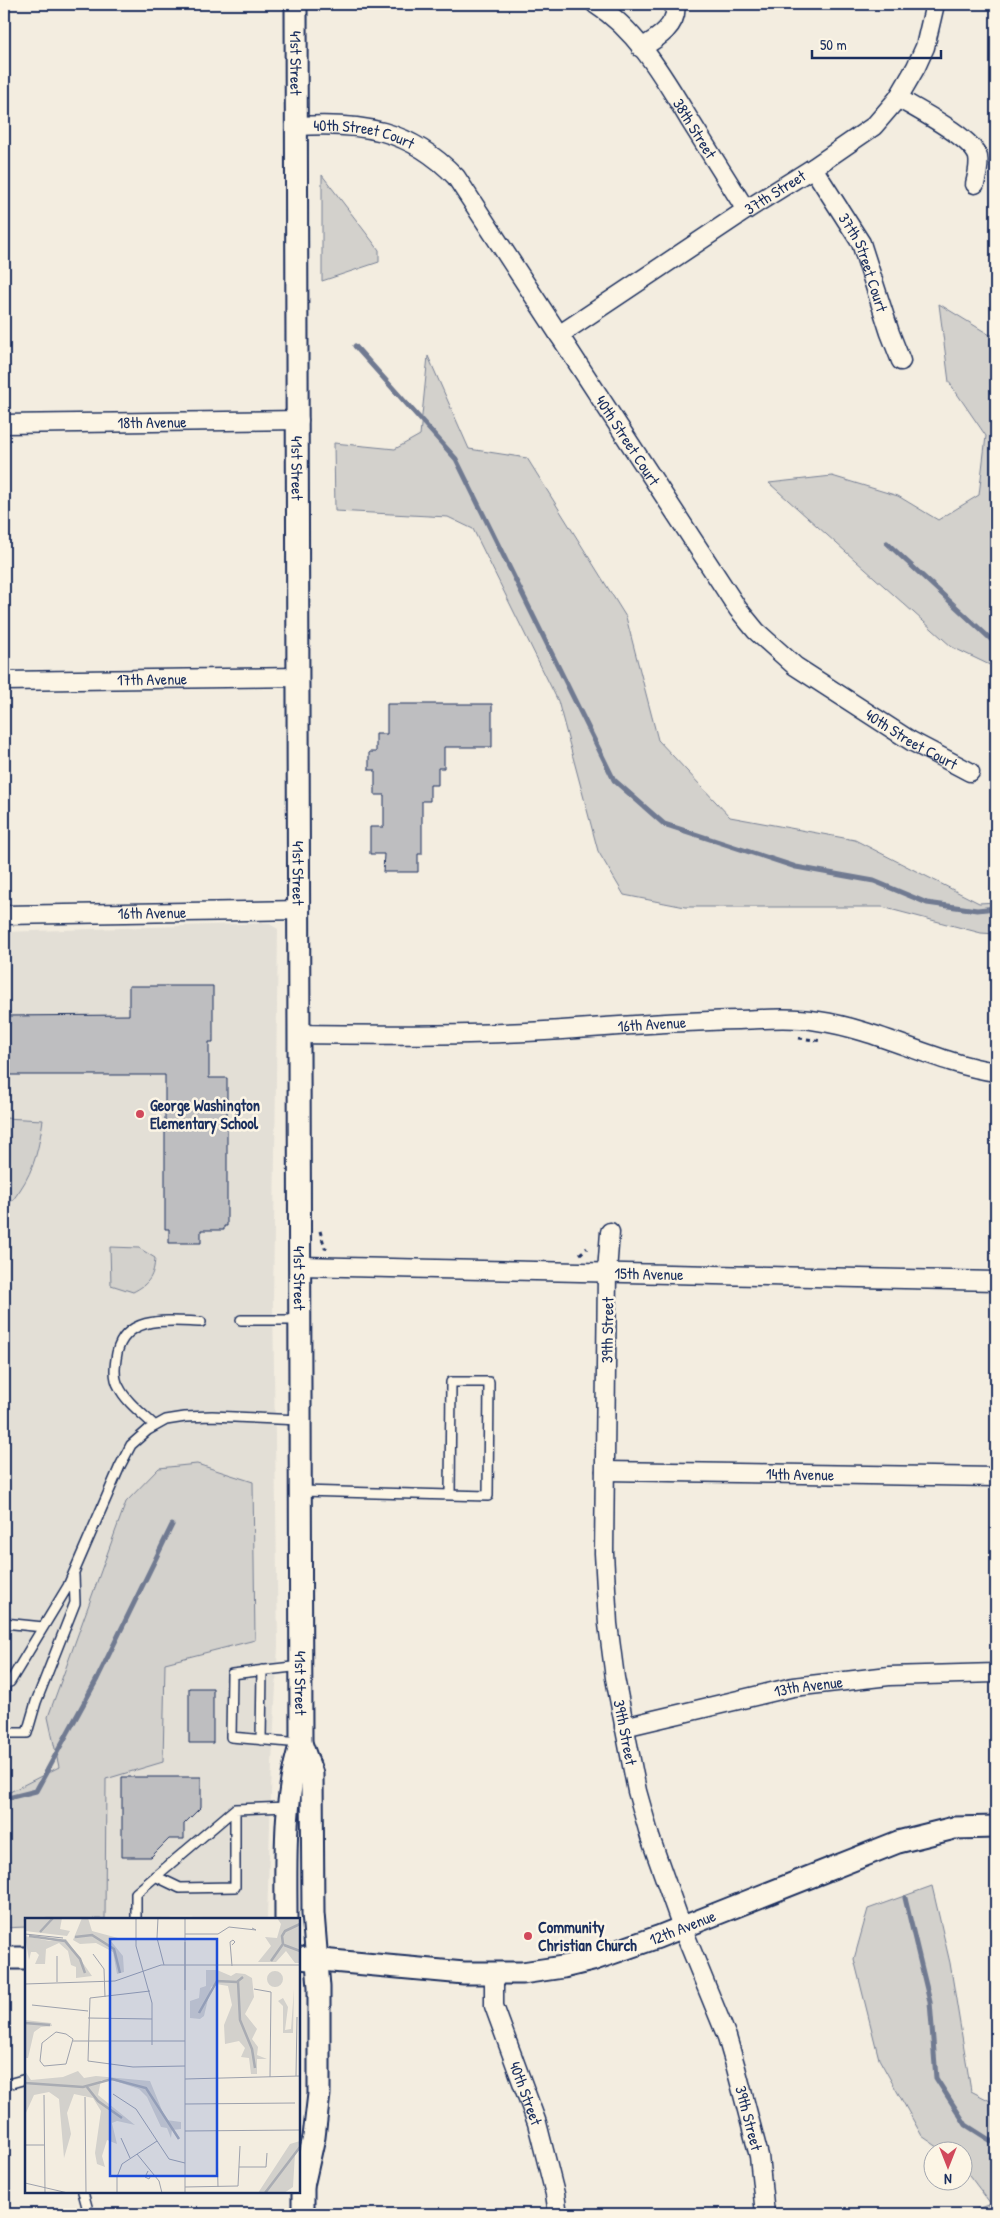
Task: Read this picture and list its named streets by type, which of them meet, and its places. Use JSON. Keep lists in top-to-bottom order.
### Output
{
  "streets": {
    "street": [
      "41st Street",
      "38th Street",
      "40th Street Court",
      "37th Street",
      "37th Street Court",
      "18th Avenue",
      "17th Avenue",
      "16th Avenue",
      "15th Avenue",
      "39th Street",
      "14th Avenue",
      "13th Avenue",
      "12th Avenue",
      "40th Street"
    ]
  },
  "crossings": [
    ["41st Street", "40th Street Court"],
    ["41st Street", "18th Avenue"],
    ["41st Street", "17th Avenue"],
    ["41st Street", "16th Avenue"],
    ["41st Street", "15th Avenue"],
    ["41st Street", "12th Avenue"],
    ["38th Street", "37th Street"],
    ["40th Street Court", "37th Street"],
    ["37th Street", "37th Street Court"],
    ["15th Avenue", "39th Street"],
    ["39th Street", "14th Avenue"],
    ["39th Street", "13th Avenue"],
    ["39th Street", "12th Avenue"],
    ["12th Avenue", "40th Street"]
  ],
  "places": ["George Washington Elementary School", "Community Christian Church"],
  "scale_bar": "50 m",
  "north": "bottom"
}
